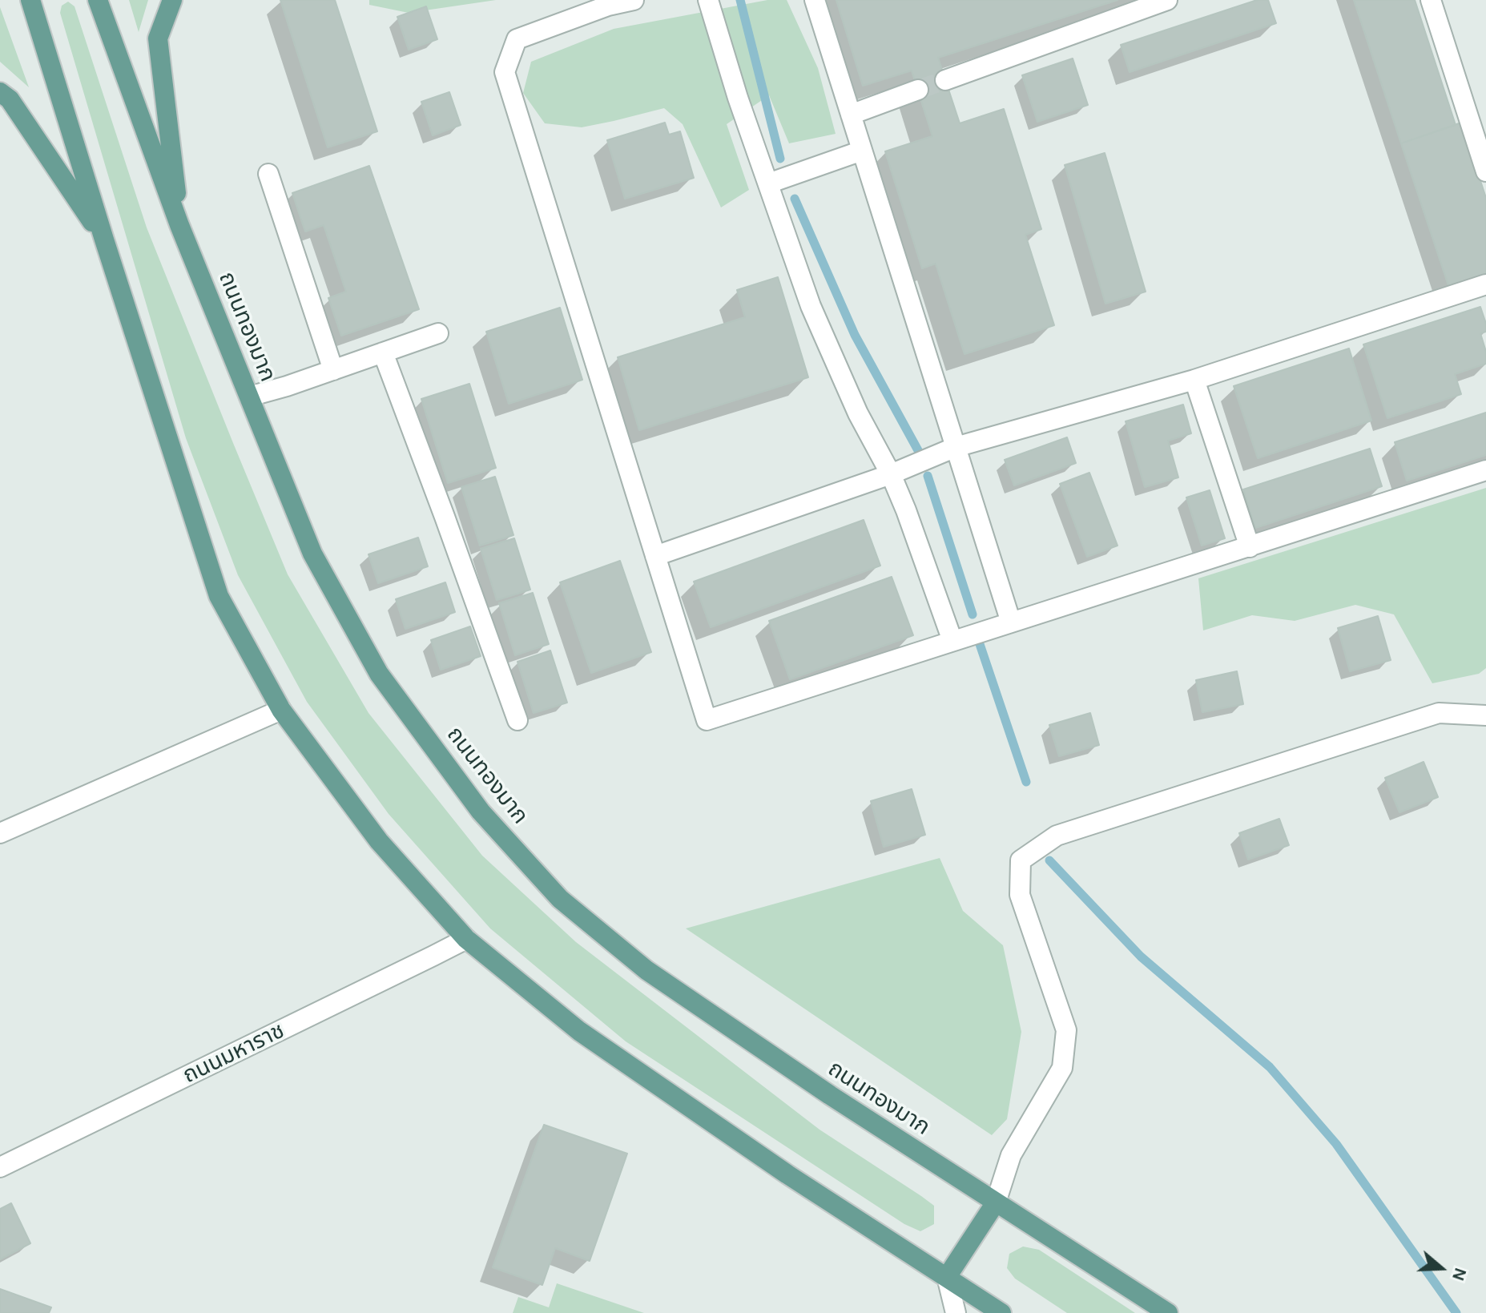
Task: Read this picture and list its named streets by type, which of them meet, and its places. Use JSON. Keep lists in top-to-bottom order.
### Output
{
  "streets": {
    "main road": ["ถนนทองมาก"],
    "street": ["ถนนมหาราช"]
  },
  "north": "right"
}
